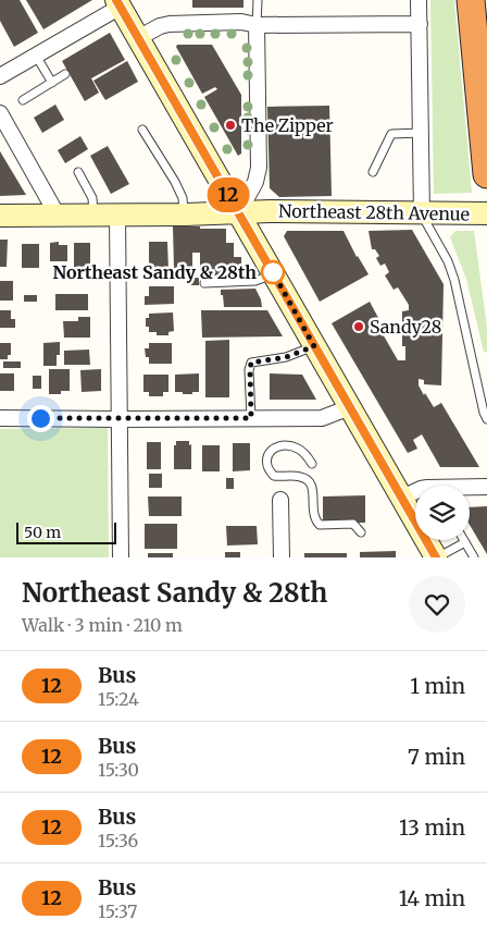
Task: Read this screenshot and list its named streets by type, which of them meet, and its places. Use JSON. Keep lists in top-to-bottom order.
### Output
{
  "streets": {
    "main road": ["Northeast 28th Avenue"]
  },
  "places": ["The Zipper", "Northeast Sandy & 28th", "Sandy28"],
  "lines": ["bus line 12"],
  "scale_bar": "50 m",
  "page": {
    "on_map": "12",
    "scale": "50 m",
    "heading": ["Northeast Sandy & 28th", "Walk · 3 min · 210 m"],
    "list": [
      {
        "mark": "12",
        "name": "Bus",
        "note": "15:24",
        "value": "1 min"
      },
      {
        "mark": "12",
        "name": "Bus",
        "note": "15:30",
        "value": "7 min"
      },
      {
        "mark": "12",
        "name": "Bus",
        "note": "15:36",
        "value": "13 min"
      },
      {
        "mark": "12",
        "name": "Bus",
        "note": "15:37",
        "value": "14 min"
      }
    ]
  }
}
